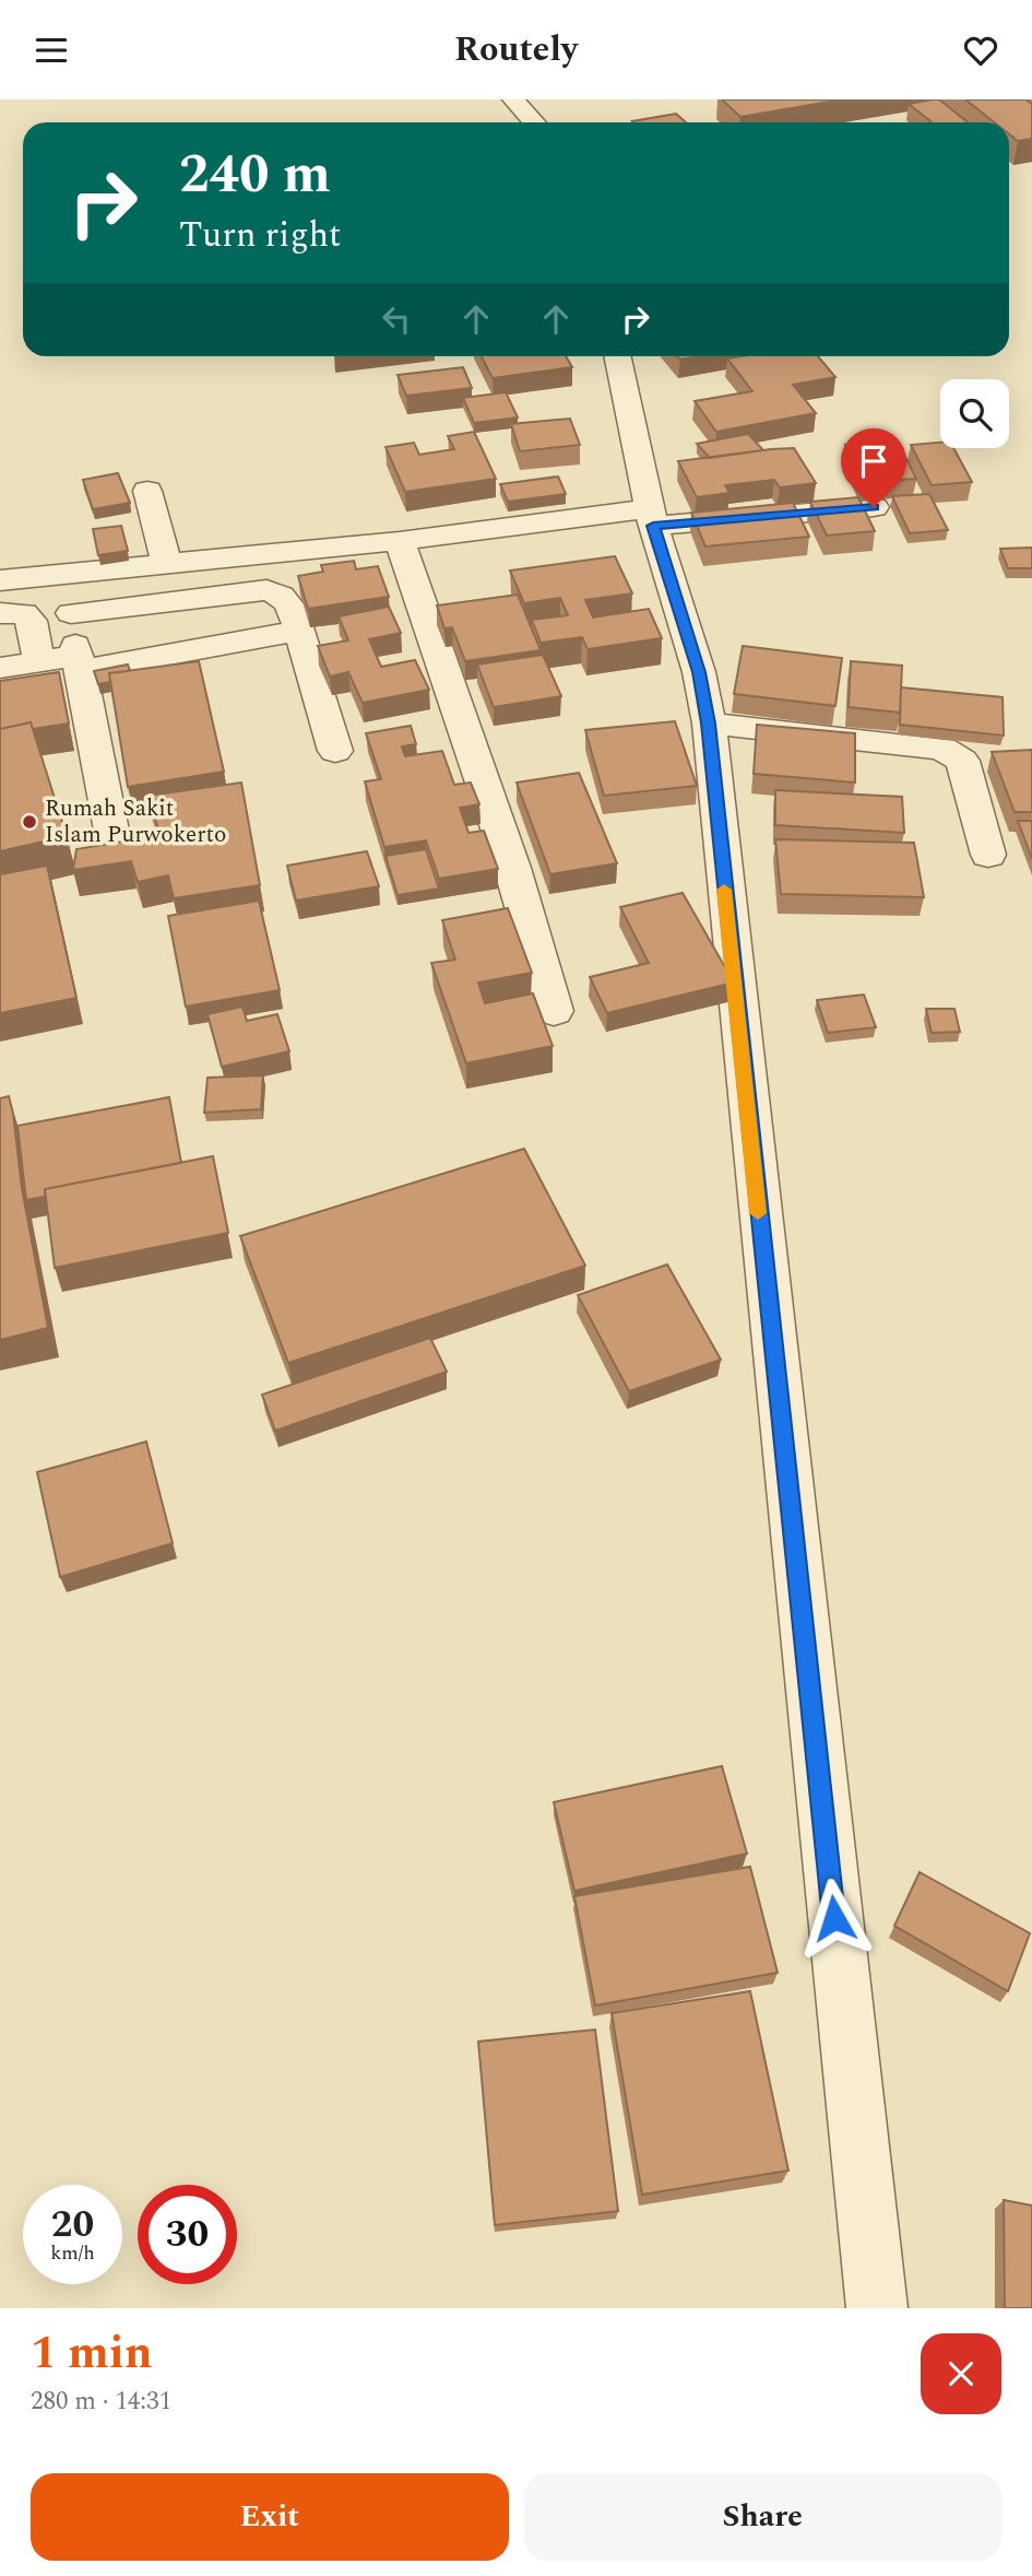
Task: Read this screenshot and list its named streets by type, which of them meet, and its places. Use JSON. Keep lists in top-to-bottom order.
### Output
{
  "places": ["Rumah Sakit Islam Purwokerto"],
  "page": {
    "header": "Routely",
    "turn": ["240 m", "Turn right"],
    "speed": "20 km/h",
    "limit": "30",
    "heading": ["1 min", "280 m · 14:31"],
    "buttons": ["Exit", "Share"]
  }
}
